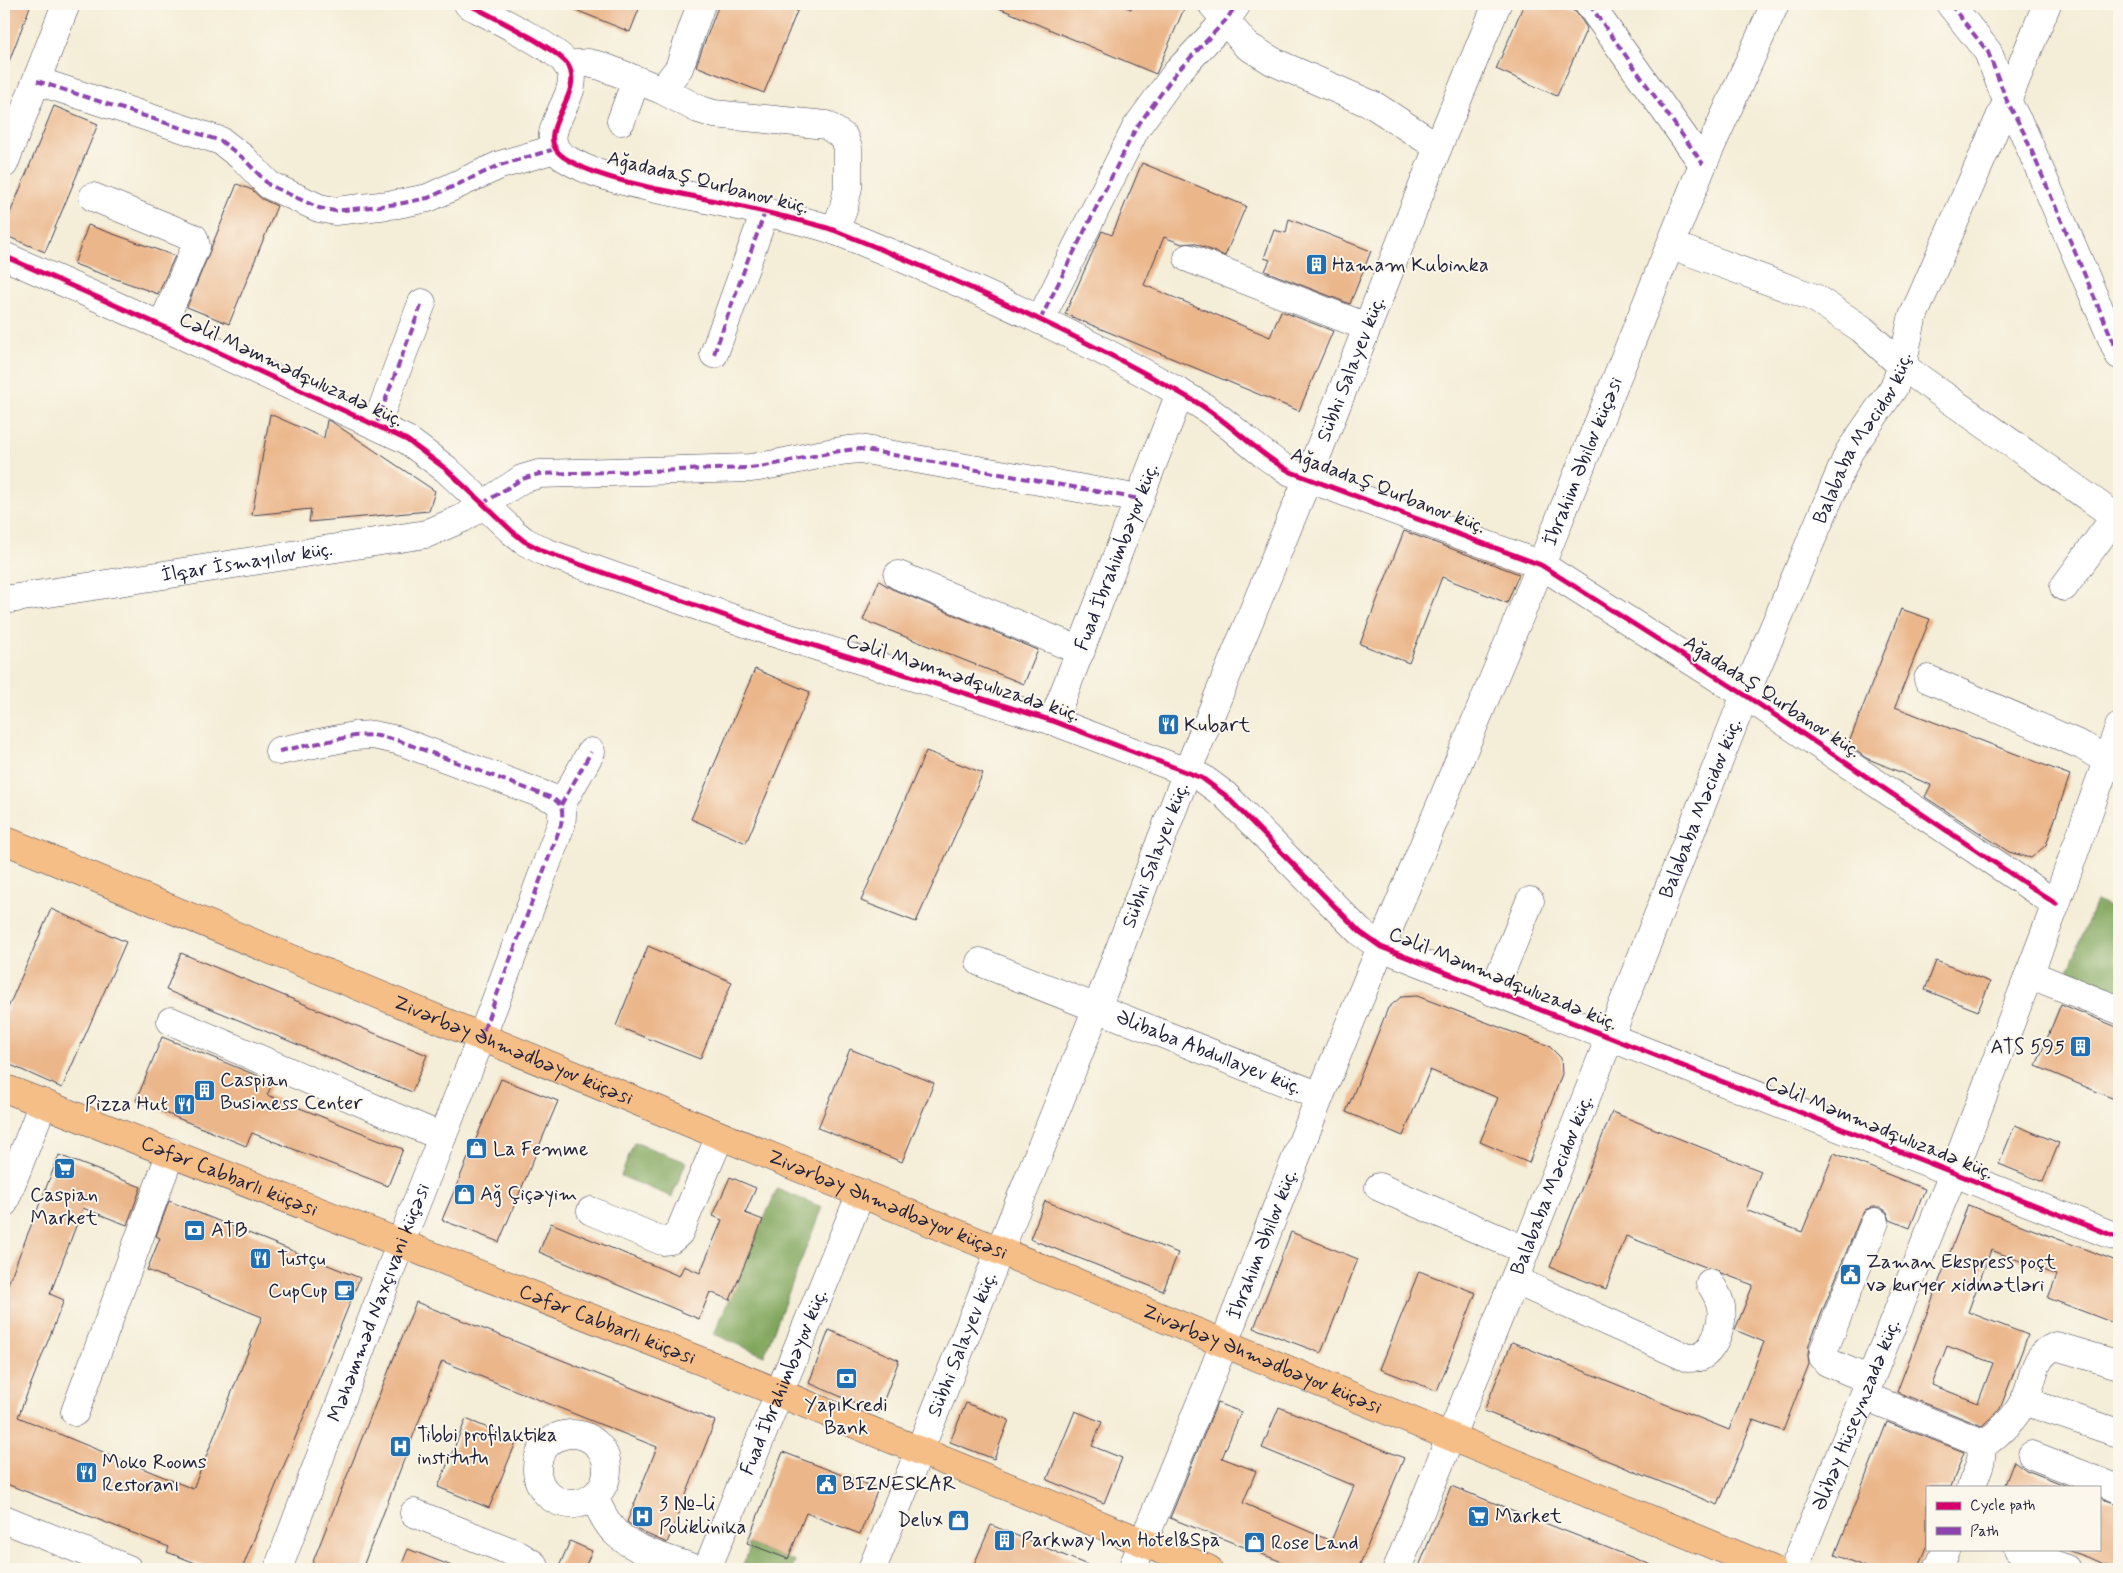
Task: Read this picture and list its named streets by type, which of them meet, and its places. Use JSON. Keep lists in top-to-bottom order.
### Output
{
  "streets": {
    "main road": ["Zivərbəy Əhmədbəyov küçəsi", "Cəfər Cabbarlı küçəsi"],
    "street": [
      "Ağadadaş Qurbanov küç.",
      "Sübhi Salayev küç.",
      "Cəlil Məmmədquluzadə küç.",
      "Balababa Məcidov küç.",
      "İbrahim Əbilov küçəsi",
      "Fuad İbrahimbəyov küç.",
      "İlqar İsmayılov küç.",
      "Əlibaba Abdullayev küç.",
      "İbrahim Əbilov küç.",
      "Məhəmməd Naxçıvani küçəsi",
      "Əlibəy Hüseynzadə küç."
    ]
  },
  "crossings": [
    ["Ağadadaş Qurbanov küç.", "Sübhi Salayev küç."],
    ["Ağadadaş Qurbanov küç.", "Balababa Məcidov küç."],
    ["Ağadadaş Qurbanov küç.", "İbrahim Əbilov küçəsi"],
    ["Ağadadaş Qurbanov küç.", "Fuad İbrahimbəyov küç."],
    ["Ağadadaş Qurbanov küç.", "Əlibəy Hüseynzadə küç."],
    ["Sübhi Salayev küç.", "Cəlil Məmmədquluzadə küç."],
    ["Sübhi Salayev küç.", "Zivərbəy Əhmədbəyov küçəsi"],
    ["Sübhi Salayev küç.", "Əlibaba Abdullayev küç."],
    ["Sübhi Salayev küç.", "Cəfər Cabbarlı küçəsi"],
    ["Cəlil Məmmədquluzadə küç.", "Balababa Məcidov küç."],
    ["Cəlil Məmmədquluzadə küç.", "İbrahim Əbilov küçəsi"],
    ["Cəlil Məmmədquluzadə küç.", "Fuad İbrahimbəyov küç."],
    ["Cəlil Məmmədquluzadə küç.", "İlqar İsmayılov küç."],
    ["Cəlil Məmmədquluzadə küç.", "İbrahim Əbilov küç."],
    ["Cəlil Məmmədquluzadə küç.", "Əlibəy Hüseynzadə küç."],
    ["Balababa Məcidov küç.", "Zivərbəy Əhmədbəyov küçəsi"],
    ["İbrahim Əbilov küçəsi", "İbrahim Əbilov küç."],
    ["Fuad İbrahimbəyov küç.", "İlqar İsmayılov küç."],
    ["Fuad İbrahimbəyov küç.", "Zivərbəy Əhmədbəyov küçəsi"],
    ["Fuad İbrahimbəyov küç.", "Cəfər Cabbarlı küçəsi"],
    ["Zivərbəy Əhmədbəyov küçəsi", "İbrahim Əbilov küç."],
    ["Zivərbəy Əhmədbəyov küçəsi", "Məhəmməd Naxçıvani küçəsi"],
    ["Əlibaba Abdullayev küç.", "İbrahim Əbilov küç."],
    ["Cəfər Cabbarlı küçəsi", "İbrahim Əbilov küç."],
    ["Cəfər Cabbarlı küçəsi", "Məhəmməd Naxçıvani küçəsi"]
  ],
  "places": {
    "building": [
      "Hamam Kubinka",
      "ATS 595",
      "Caspian Business Center",
      "Parkway Inn Hotel&Spa"
    ],
    "restaurant": [
      "Kubart",
      "Pizza Hut",
      "Tustçu",
      "Moko Rooms Restoranı"
    ],
    "shop": [
      "La Femme",
      "Ağ Çiçəyim",
      "Delux",
      "Rose Land"
    ],
    "supermarket": ["Caspian Market", "Market"],
    "bank": ["ATB", "YapıKredi Bank"],
    "public building": ["Zaman Ekspress poçt və kuryer xidmətləri", "BIZNESKAR"],
    "cafe": ["CupCup"],
    "hospital": ["Tibbi profilaktika institutu", "3 №-li Poliklinika"]
  },
  "legend": ["Cycle path", "Path"]
}
